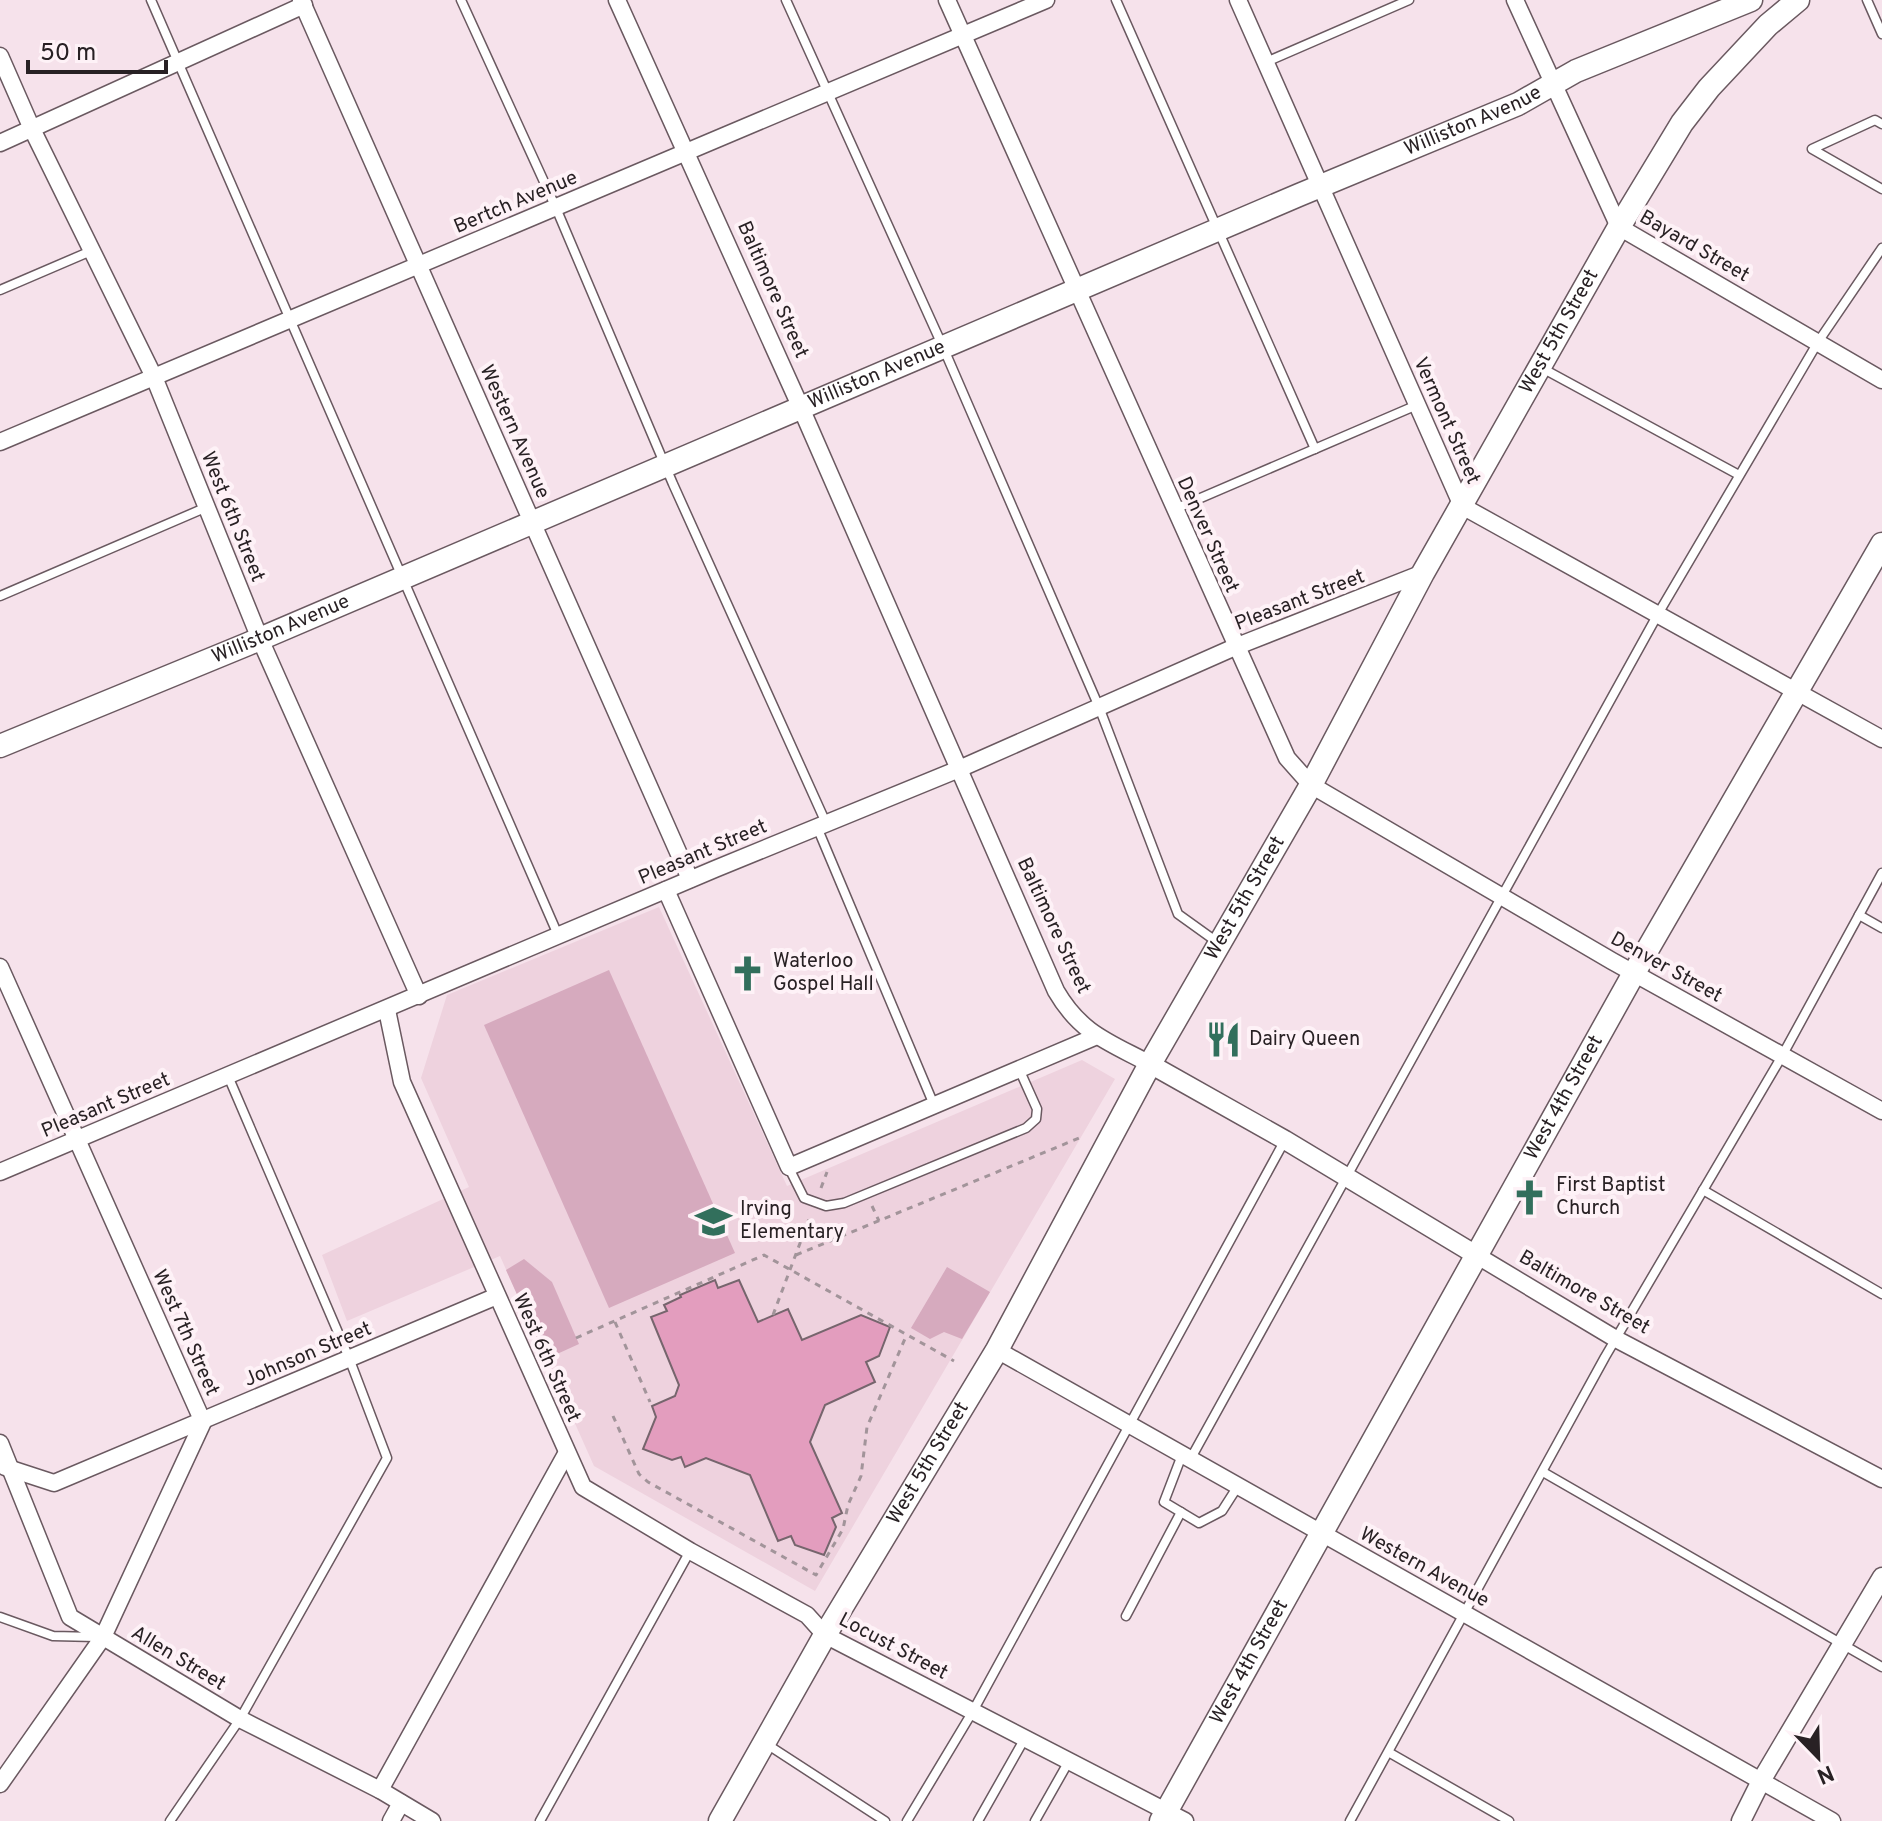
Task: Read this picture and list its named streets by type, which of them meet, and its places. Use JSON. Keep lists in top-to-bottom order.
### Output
{
  "streets": {
    "main road": ["Williston Avenue", "West 5th Street", "West 4th Street"],
    "street": [
      "Bertch Avenue",
      "Bayard Street",
      "Baltimore Street",
      "Vermont Street",
      "Western Avenue",
      "West 6th Street",
      "Denver Street",
      "Pleasant Street",
      "West 7th Street",
      "Johnson Street",
      "Locust Street",
      "Allen Street"
    ]
  },
  "crossings": [
    ["Williston Avenue", "Bayard Street"],
    ["Williston Avenue", "Baltimore Street"],
    ["Williston Avenue", "Vermont Street"],
    ["Williston Avenue", "Western Avenue"],
    ["Williston Avenue", "West 6th Street"],
    ["Williston Avenue", "Denver Street"],
    ["Bertch Avenue", "Baltimore Street"],
    ["Bertch Avenue", "Western Avenue"],
    ["Bertch Avenue", "West 6th Street"],
    ["Bertch Avenue", "Denver Street"],
    ["Bayard Street", "West 5th Street"],
    ["Baltimore Street", "West 5th Street"],
    ["Baltimore Street", "Pleasant Street"],
    ["Baltimore Street", "West 4th Street"],
    ["West 5th Street", "Vermont Street"],
    ["West 5th Street", "Western Avenue"],
    ["West 5th Street", "Denver Street"],
    ["West 5th Street", "Pleasant Street"],
    ["West 5th Street", "Locust Street"],
    ["Vermont Street", "West 4th Street"],
    ["Western Avenue", "Pleasant Street"],
    ["Western Avenue", "West 4th Street"],
    ["West 6th Street", "Pleasant Street"],
    ["West 6th Street", "Johnson Street"],
    ["West 6th Street", "Locust Street"],
    ["West 6th Street", "Allen Street"],
    ["Denver Street", "Pleasant Street"],
    ["Denver Street", "West 4th Street"],
    ["Pleasant Street", "West 7th Street"],
    ["West 4th Street", "Locust Street"],
    ["West 7th Street", "Johnson Street"],
    ["West 7th Street", "Allen Street"],
    ["Johnson Street", "Allen Street"]
  ],
  "places": {
    "church": ["Waterloo Gospel Hall", "First Baptist Church"],
    "restaurant": ["Dairy Queen"],
    "school or university": ["Irving Elementary"]
  },
  "scale_bar": "50 m",
  "north": "bottom right"
}
